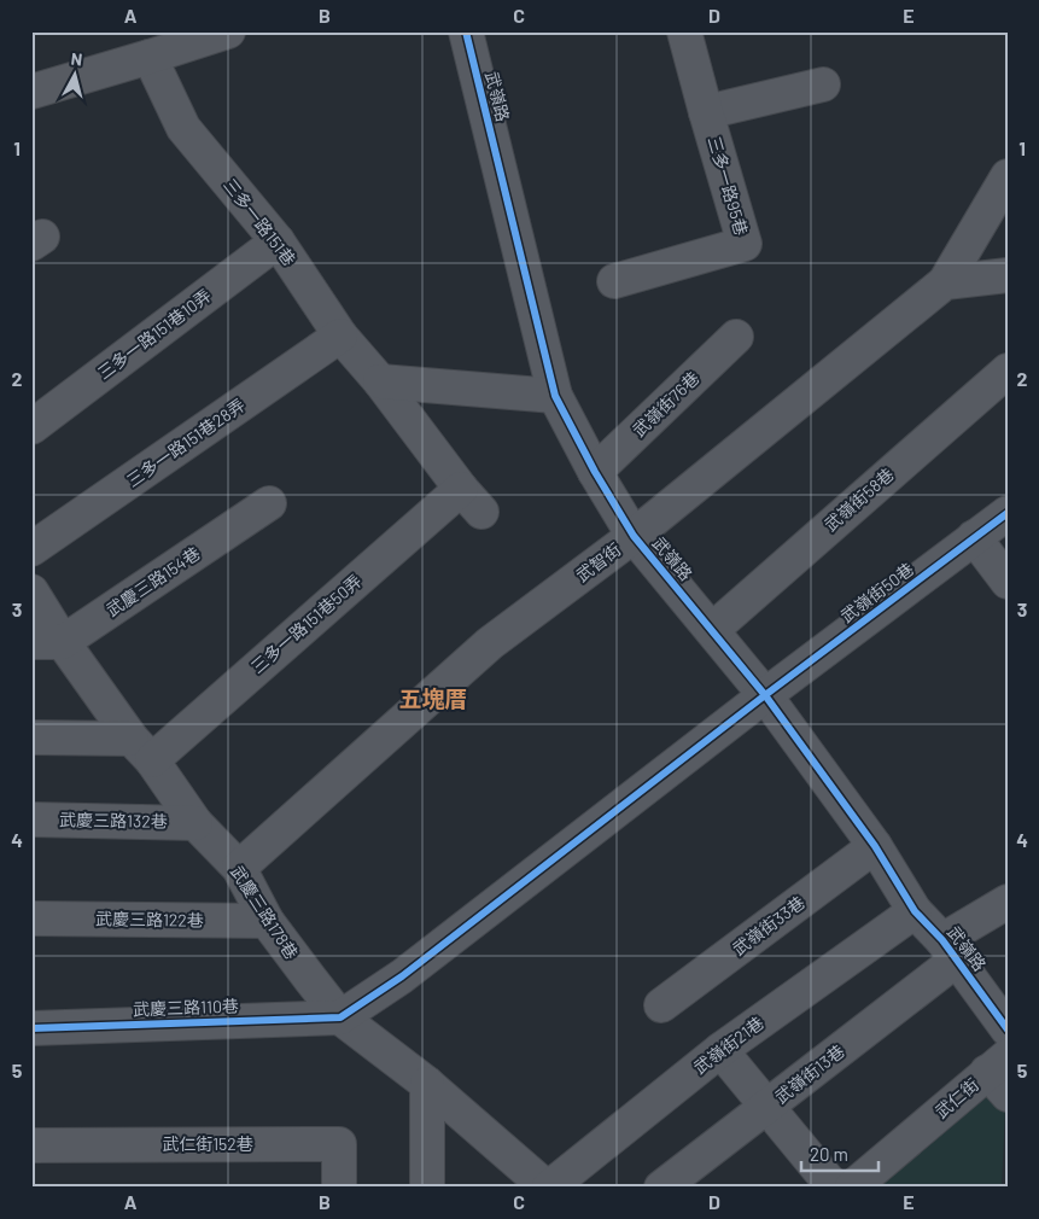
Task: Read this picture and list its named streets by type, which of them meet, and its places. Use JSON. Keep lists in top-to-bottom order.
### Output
{
  "streets": {
    "street": [
      "武嶺路",
      "三多一路95巷",
      "三多一路151巷",
      "三多一路151巷10弄",
      "武嶺街76巷",
      "三多一路151巷28弄",
      "武嶺街58巷",
      "武智街",
      "武慶三路154巷",
      "武嶺街50巷",
      "三多一路151巷50弄",
      "武慶三路132巷",
      "武慶三路178巷",
      "武慶三路122巷",
      "武嶺街33巷",
      "武慶三路110巷",
      "武嶺街21巷",
      "武嶺街13巷",
      "武仁街",
      "武仁街152巷"
    ]
  },
  "crossings": [
    ["武嶺路", "武嶺街76巷"],
    ["武嶺路", "武嶺街58巷"],
    ["武嶺路", "武智街"],
    ["武嶺路", "武嶺街50巷"],
    ["武嶺路", "武嶺街33巷"],
    ["武嶺路", "武嶺街21巷"],
    ["武嶺路", "武嶺街13巷"],
    ["三多一路151巷", "三多一路151巷10弄"],
    ["三多一路151巷", "三多一路151巷28弄"],
    ["三多一路151巷", "三多一路151巷50弄"],
    ["武智街", "武慶三路178巷"],
    ["武慶三路154巷", "武慶三路178巷"],
    ["武嶺街50巷", "武慶三路178巷"],
    ["武嶺街50巷", "武慶三路110巷"],
    ["三多一路151巷50弄", "武慶三路178巷"],
    ["武慶三路132巷", "武慶三路178巷"],
    ["武慶三路178巷", "武慶三路122巷"],
    ["武慶三路178巷", "武慶三路110巷"],
    ["武慶三路178巷", "武嶺街21巷"]
  ],
  "districts": ["五塊厝"],
  "scale_bar": "20 m",
  "north": "top",
  "grid": {
    "columns": [
      "A",
      "B",
      "C",
      "D",
      "E"
    ],
    "rows": [
      "1",
      "2",
      "3",
      "4",
      "5"
    ]
  }
}
